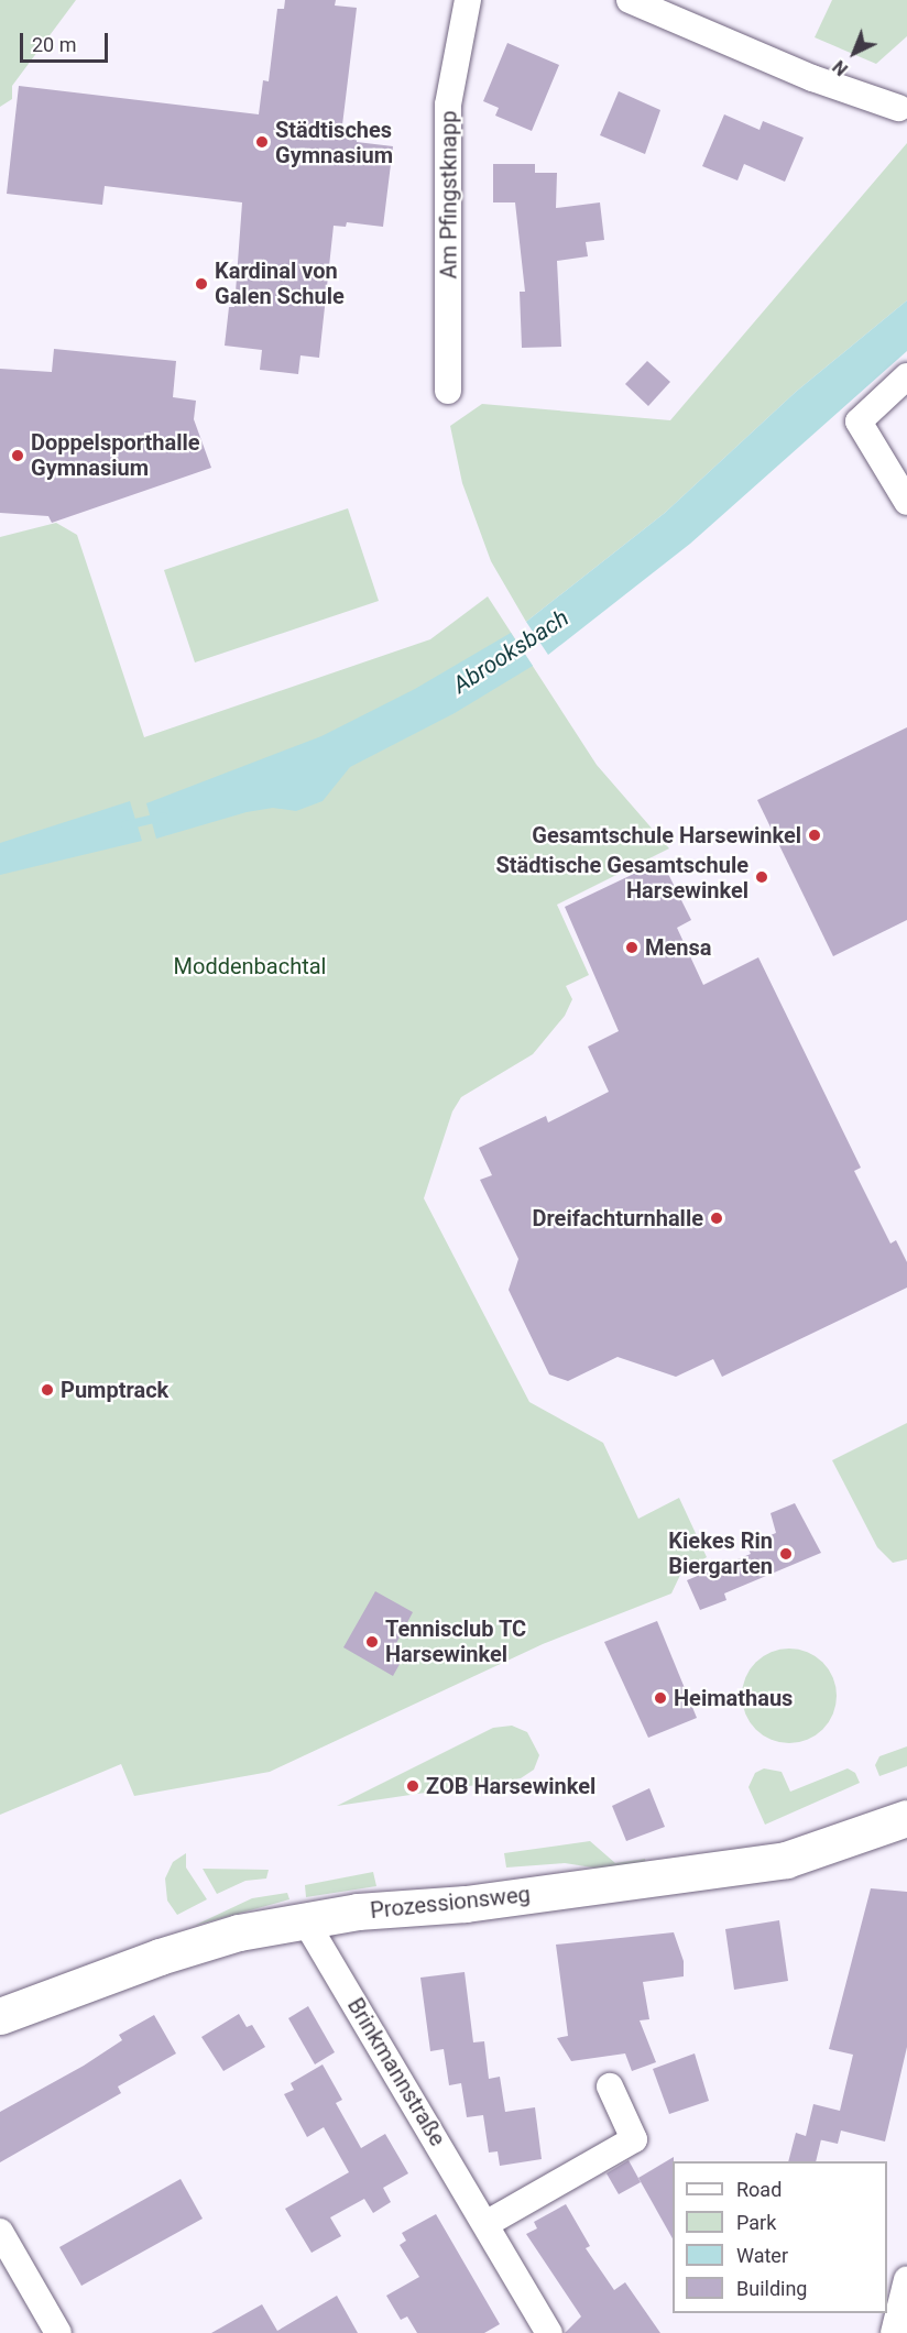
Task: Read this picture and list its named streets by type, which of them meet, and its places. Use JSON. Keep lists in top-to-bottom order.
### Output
{
  "streets": {
    "street": ["Am Pfingstknapp", "Prozessionsweg", "Brinkmannstraße"]
  },
  "crossings": [
    ["Prozessionsweg", "Brinkmannstraße"]
  ],
  "water": ["Abrooksbach"],
  "parks": ["Moddenbachtal"],
  "places": [
    "Städtisches Gymnasium",
    "Kardinal von Galen Schule",
    "Doppelsporthalle Gymnasium",
    "Gesamtschule Harsewinkel",
    "Städtische Gesamtschule Harsewinkel",
    "Mensa",
    "Dreifachturnhalle",
    "Pumptrack",
    "Kiekes Rin Biergarten",
    "Tennisclub TC Harsewinkel",
    "Heimathaus",
    "ZOB Harsewinkel"
  ],
  "legend": [
    "Road",
    "Park",
    "Water",
    "Building"
  ],
  "scale_bar": "20 m",
  "north": "bottom left"
}
